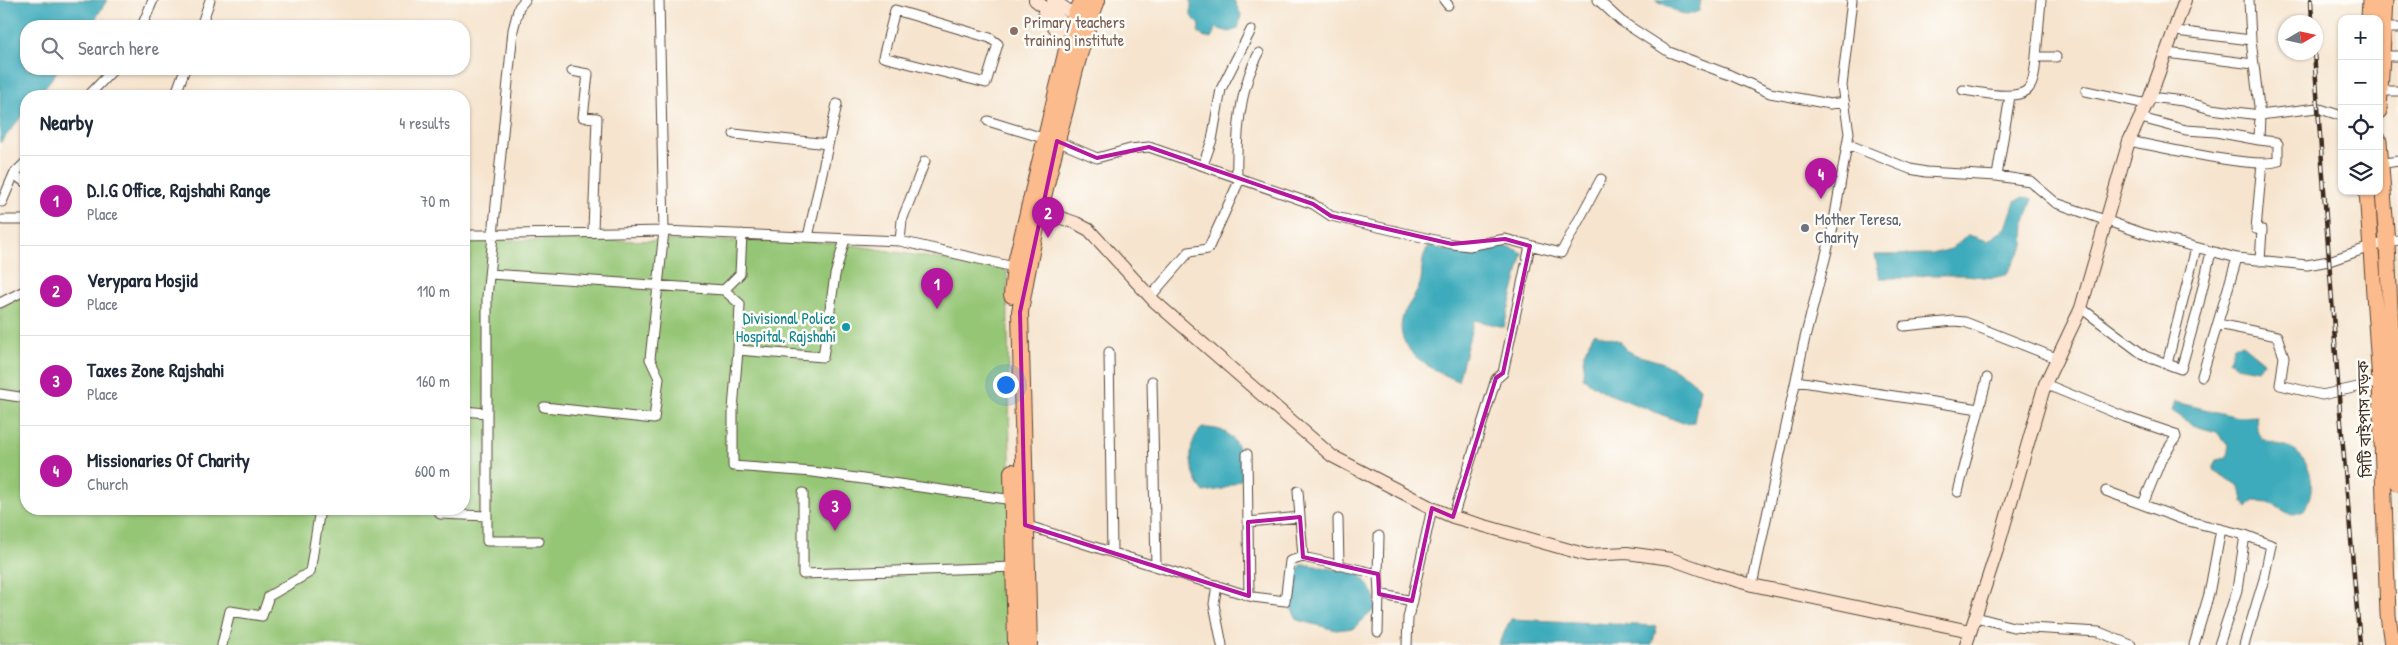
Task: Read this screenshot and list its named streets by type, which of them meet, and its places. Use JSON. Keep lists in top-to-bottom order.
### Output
{
  "streets": {
    "main road": ["সিটি বাইপাস সড়ক"]
  },
  "places": ["Primary teachers training institute", "Mother Teresa, Charity", "Divisional Police Hospital, Rajshahi"],
  "north": "right",
  "page": {
    "map_buttons": ["+", "−"],
    "search": "Search here",
    "heading": ["Nearby", "4 results"],
    "list": [
      {
        "mark": "1",
        "name": "D.I.G Office, Rajshahi Range",
        "note": "Place",
        "value": "70 m"
      },
      {
        "mark": "2",
        "name": "Verypara Mosjid",
        "note": "Place",
        "value": "110 m"
      },
      {
        "mark": "3",
        "name": "Taxes Zone Rajshahi",
        "note": "Place",
        "value": "160 m"
      },
      {
        "mark": "4",
        "name": "Missionaries Of Charity",
        "note": "Church",
        "value": "600 m"
      }
    ],
    "pins": [
      "4",
      "2",
      "1",
      "3"
    ]
  }
}
